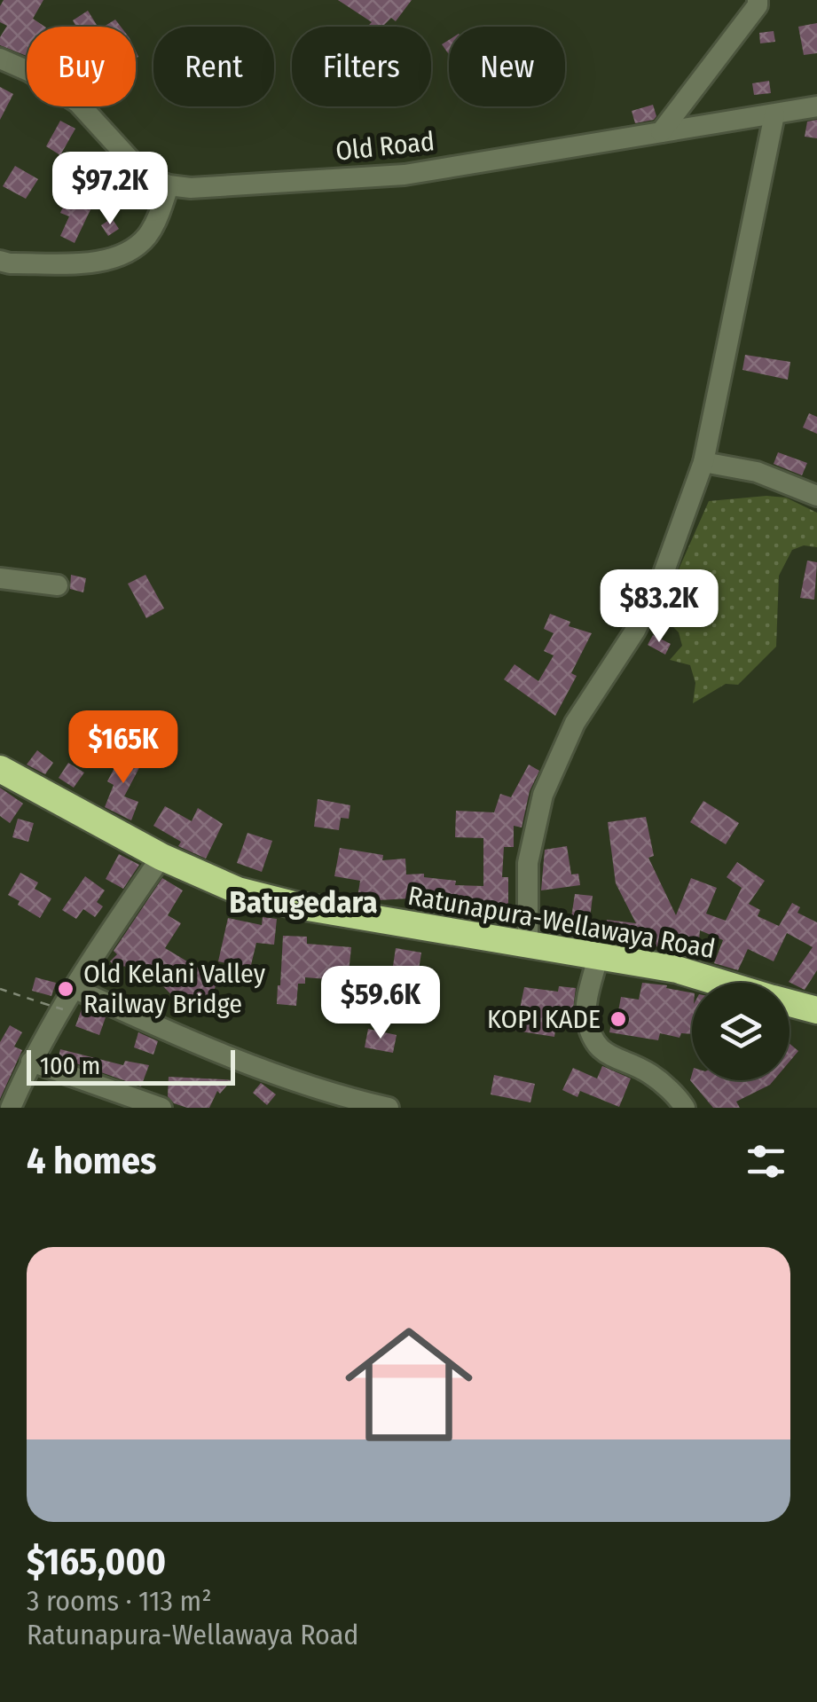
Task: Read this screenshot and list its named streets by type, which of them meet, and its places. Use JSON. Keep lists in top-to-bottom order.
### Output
{
  "streets": {
    "highway": ["Ratunapura-Wellawaya Road"],
    "street": ["Old Road"]
  },
  "districts": ["Batugedara"],
  "places": ["Old Kelani Valley Railway Bridge", "KOPI KADE"],
  "scale_bar": "100 m",
  "page": {
    "chip": [
      "Buy",
      "Rent",
      "Filters",
      "New"
    ],
    "price": [
      "$97.2K",
      "$83.2K",
      "$165K",
      "$59.6K"
    ],
    "scale": "100 m",
    "heading": "4 homes",
    "list": [
      {
        "name": "$165,000",
        "note": "3 rooms · 113 m² · Ratunapura-Wellawaya Road"
      }
    ]
  }
}
